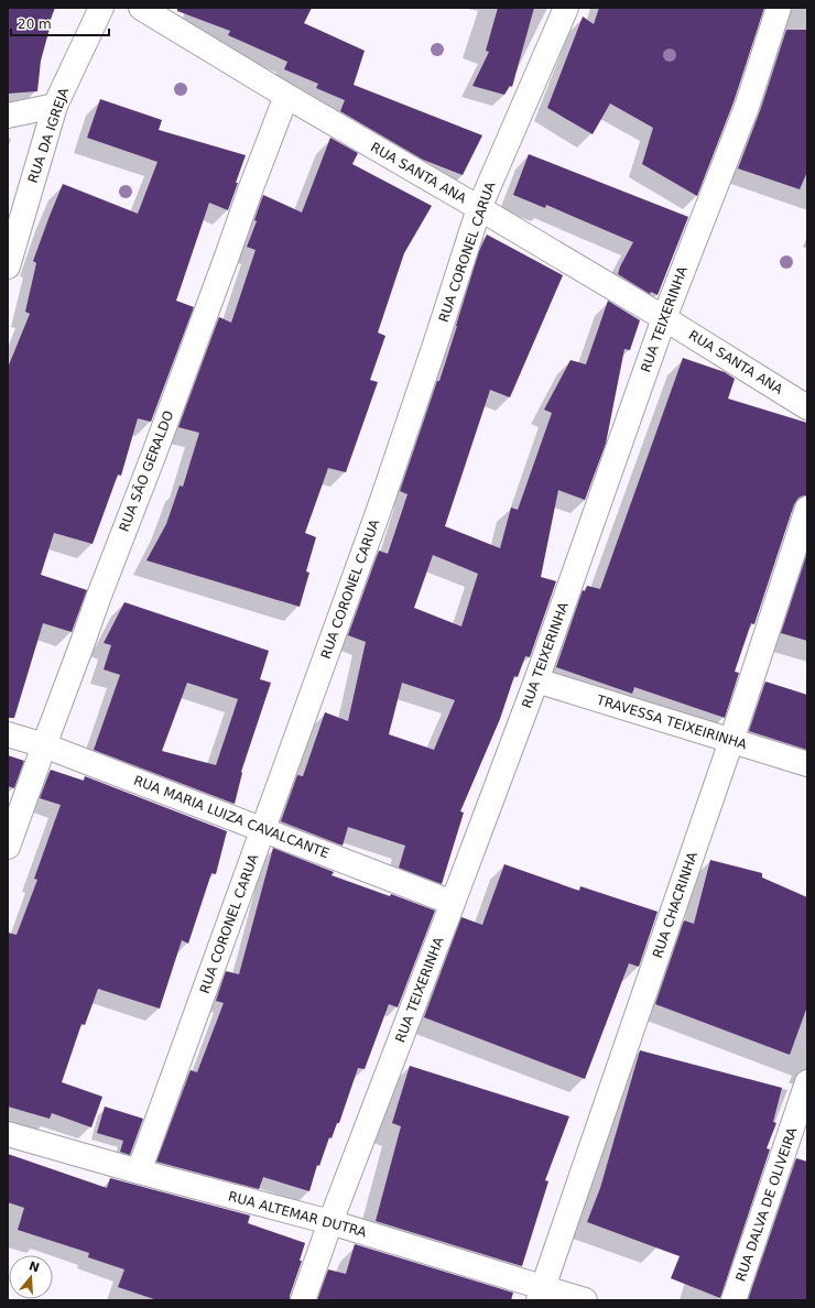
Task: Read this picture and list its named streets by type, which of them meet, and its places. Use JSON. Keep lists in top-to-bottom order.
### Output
{
  "streets": {
    "street": [
      "RUA DA IGREJA",
      "RUA SANTA ANA",
      "RUA CORONEL CARUA",
      "RUA TEIXERINHA",
      "RUA SÃO GERALDO",
      "TRAVESSA TEIXEIRINHA",
      "RUA MARIA LUIZA CAVALCANTE",
      "RUA CHACRINHA",
      "RUA DALVA DE OLIVEIRA",
      "RUA ALTEMAR DUTRA"
    ]
  },
  "crossings": [
    ["RUA SANTA ANA", "RUA CORONEL CARUA"],
    ["RUA SANTA ANA", "RUA TEIXERINHA"],
    ["RUA SANTA ANA", "RUA SÃO GERALDO"],
    ["RUA CORONEL CARUA", "RUA MARIA LUIZA CAVALCANTE"],
    ["RUA CORONEL CARUA", "RUA ALTEMAR DUTRA"],
    ["RUA TEIXERINHA", "TRAVESSA TEIXEIRINHA"],
    ["RUA TEIXERINHA", "RUA MARIA LUIZA CAVALCANTE"],
    ["RUA TEIXERINHA", "RUA ALTEMAR DUTRA"],
    ["RUA SÃO GERALDO", "RUA MARIA LUIZA CAVALCANTE"],
    ["TRAVESSA TEIXEIRINHA", "RUA CHACRINHA"],
    ["RUA CHACRINHA", "RUA ALTEMAR DUTRA"]
  ],
  "scale_bar": "20 m",
  "north": "top"
}
